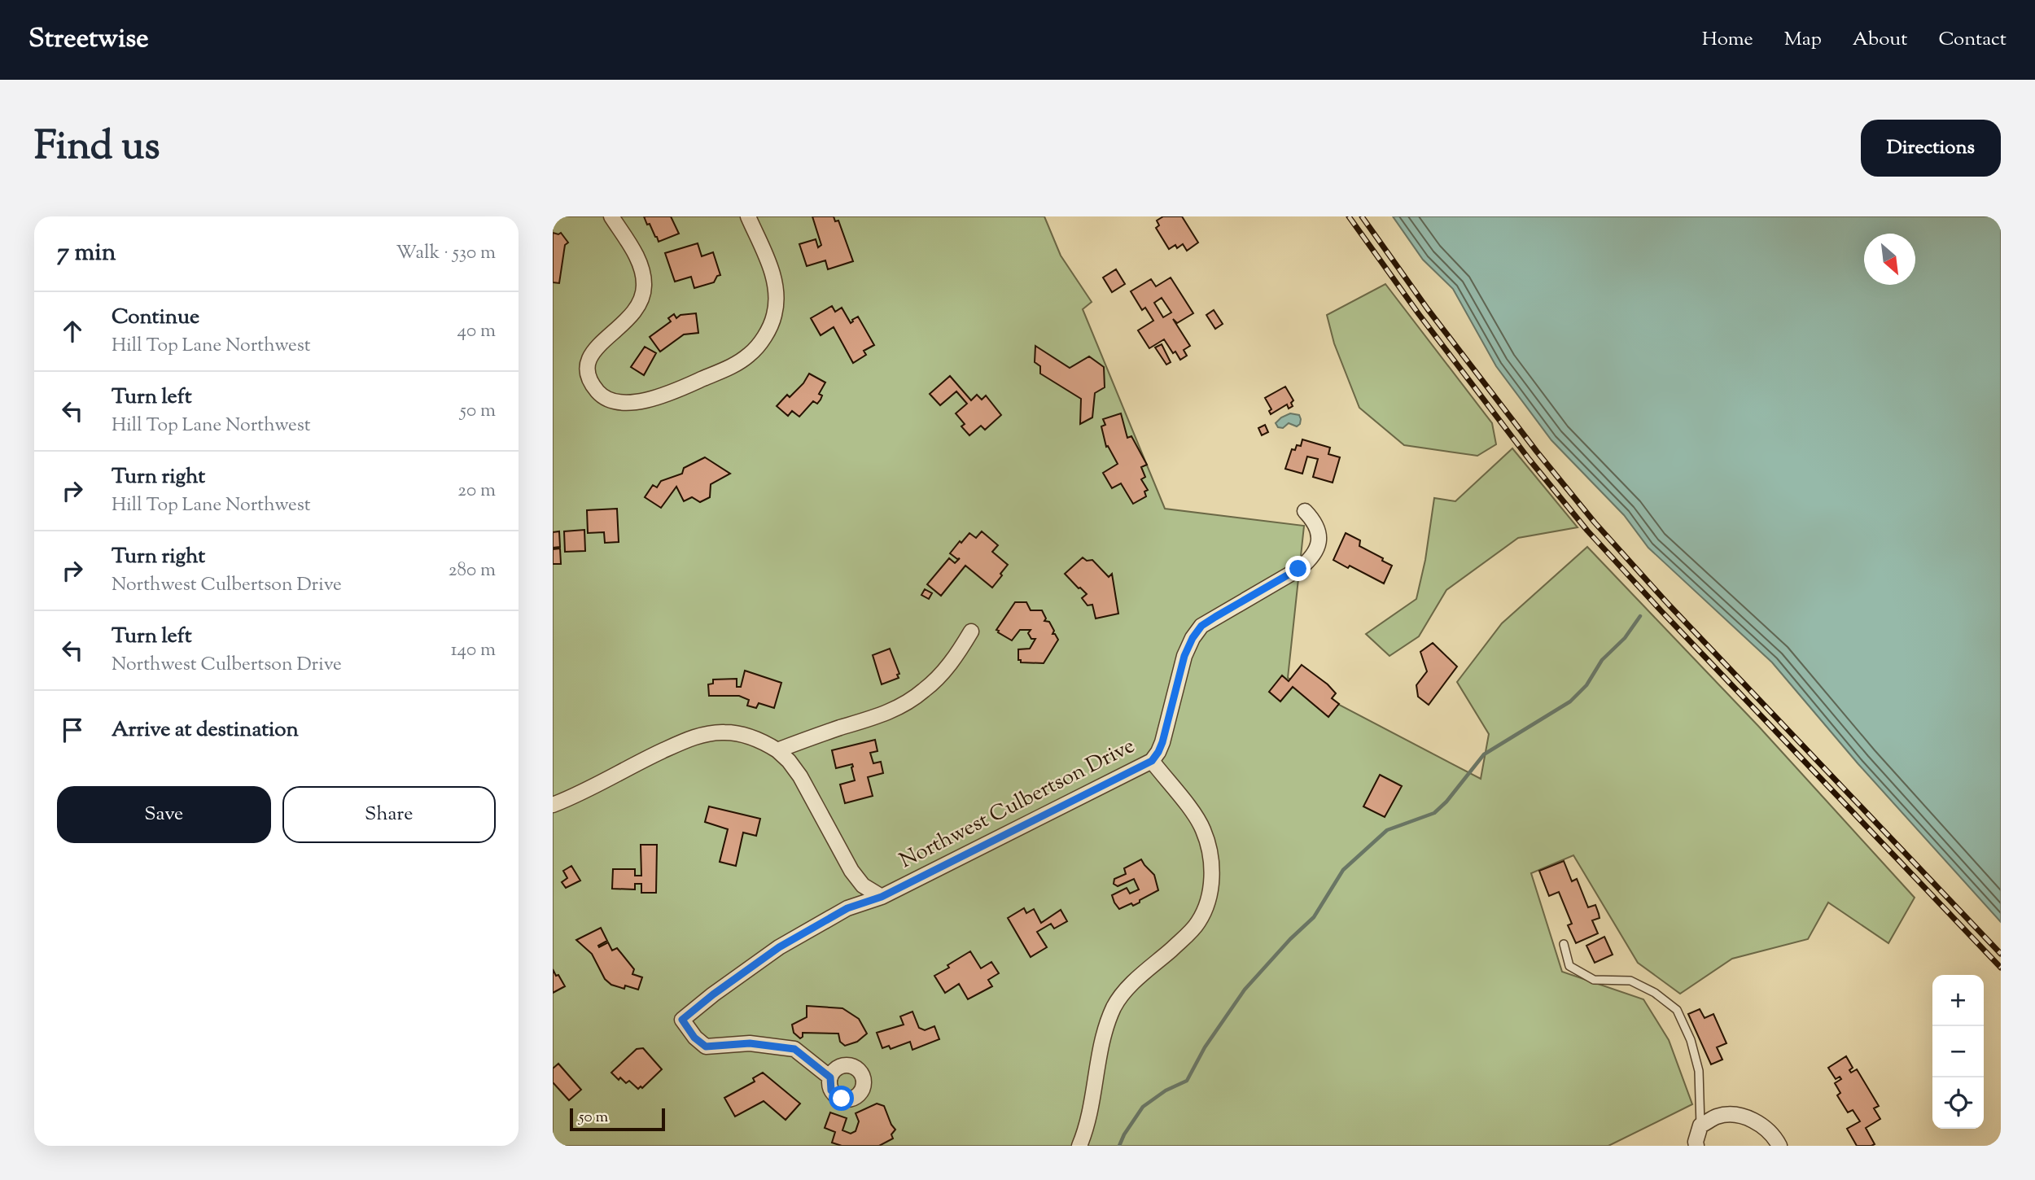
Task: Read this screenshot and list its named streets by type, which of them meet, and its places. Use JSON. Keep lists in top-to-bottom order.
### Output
{
  "streets": {
    "street": ["Northwest Culbertson Drive"]
  },
  "scale_bar": "50 m",
  "north": "bottom right",
  "page": {
    "header": "Streetwise",
    "nav": [
      "Home",
      "Map",
      "About",
      "Contact"
    ],
    "title": "Find us",
    "buttons": [
      "Directions",
      ["Save", "Share"]
    ],
    "heading": ["7 min", "Walk · 530 m"],
    "list": [
      ["Continue", "Hill Top Lane Northwest", "40 m"],
      ["Turn left", "Hill Top Lane Northwest", "50 m"],
      ["Turn right", "Hill Top Lane Northwest", "20 m"],
      ["Turn right", "Northwest Culbertson Drive", "280 m"],
      ["Turn left", "Northwest Culbertson Drive", "140 m"],
      "Arrive at destination"
    ],
    "map_buttons": ["+", "−"],
    "scale": "50 m"
  }
}
